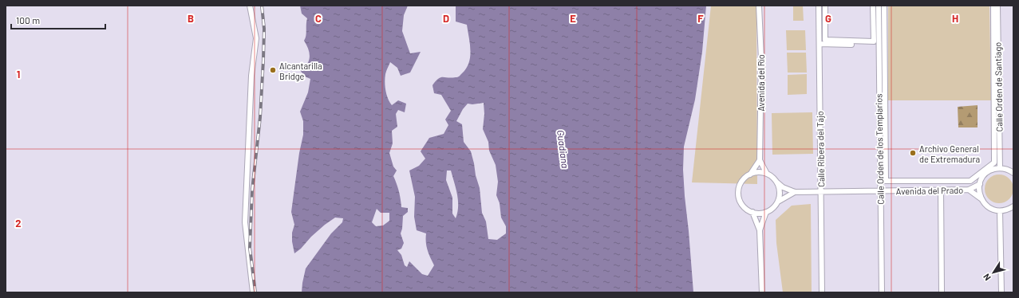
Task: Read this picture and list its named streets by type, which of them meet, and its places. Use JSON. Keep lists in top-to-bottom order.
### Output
{
  "streets": {
    "street": [
      "Avenida del Río",
      "Calle Orden de Santiago",
      "Calle Ribera del Tajo",
      "Calle Orden de los Templarios",
      "Avenida del Prado"
    ]
  },
  "crossings": [
    ["Avenida del Río", "Avenida del Prado"],
    ["Calle Ribera del Tajo", "Avenida del Prado"],
    ["Calle Orden de los Templarios", "Avenida del Prado"]
  ],
  "water": ["Guadiana"],
  "places": ["Alcantarilla Bridge", "Archivo General de Extremadura"],
  "scale_bar": "100 m",
  "north": "bottom left",
  "grid": {
    "columns": [
      "B",
      "C",
      "D",
      "E",
      "F",
      "G",
      "H"
    ],
    "rows": ["1", "2"]
  }
}
